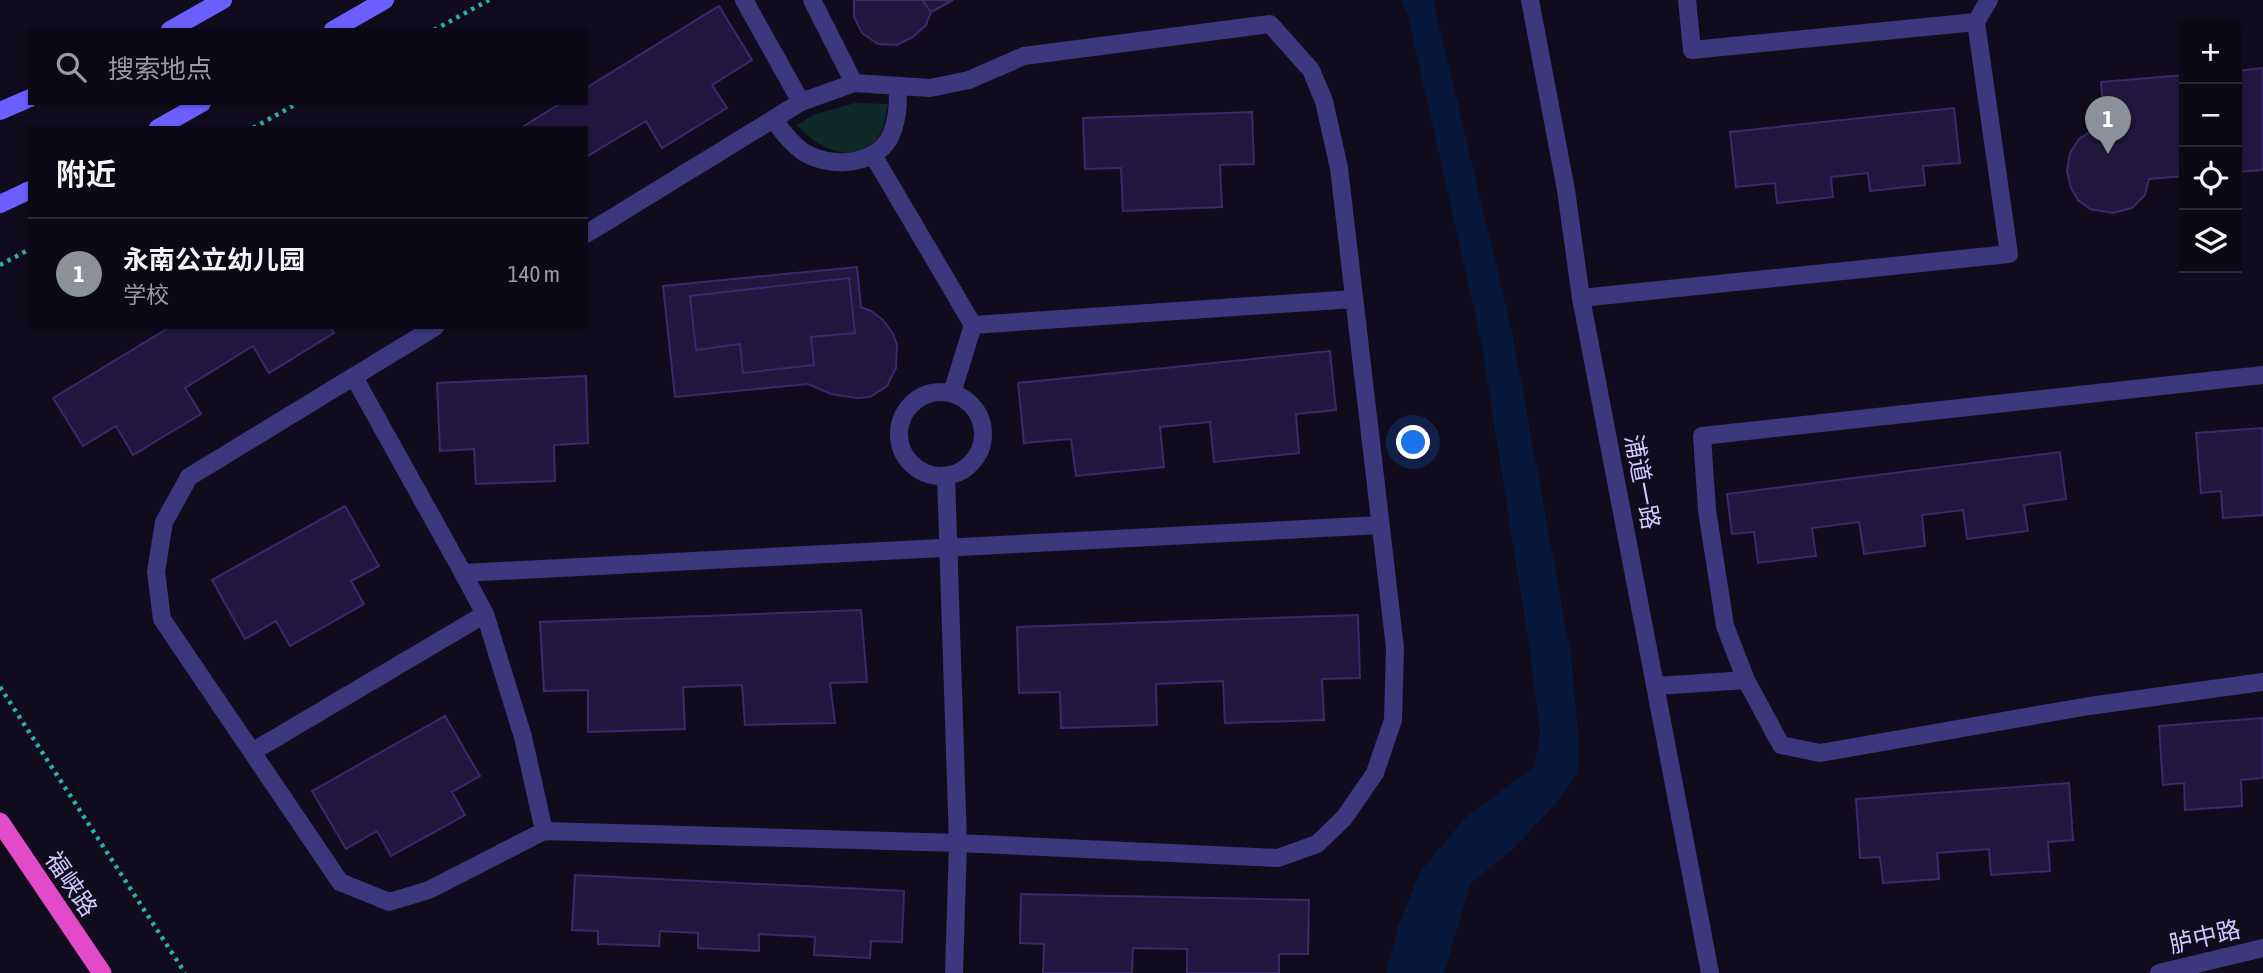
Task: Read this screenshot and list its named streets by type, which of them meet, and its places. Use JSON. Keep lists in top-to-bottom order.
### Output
{
  "streets": {
    "highway": ["福峡路"],
    "street": ["浦道一路", "胪中路"]
  },
  "page": {
    "map_buttons": ["+", "−"],
    "search": "搜索地点",
    "pins": "1",
    "heading": "附近",
    "list": [
      {
        "mark": "1",
        "name": "永南公立幼儿园",
        "note": "学校",
        "value": "140 m"
      }
    ]
  }
}
